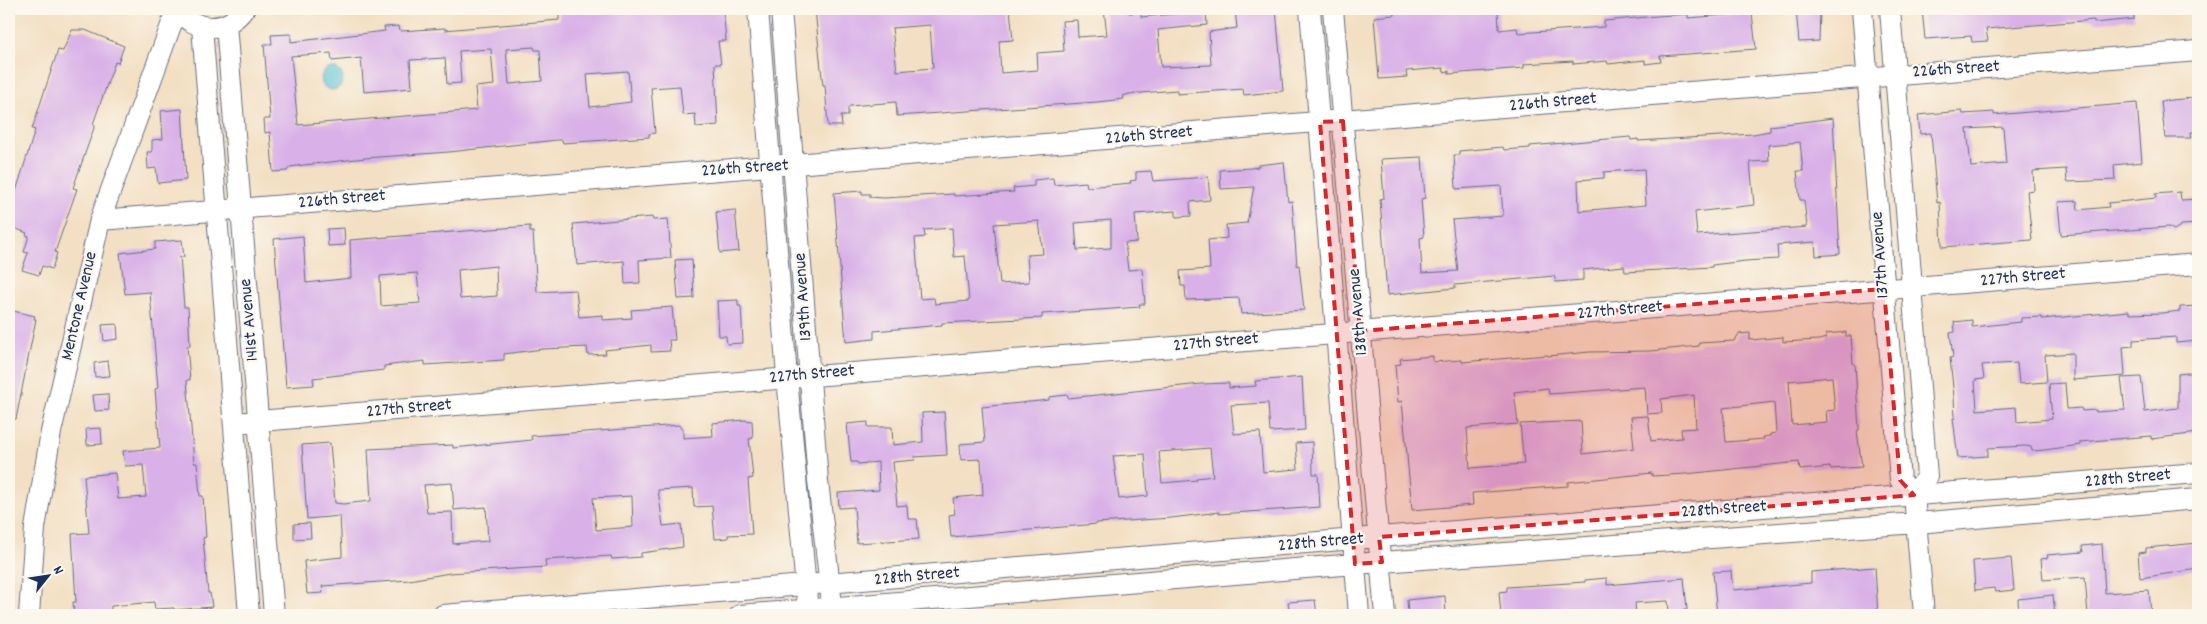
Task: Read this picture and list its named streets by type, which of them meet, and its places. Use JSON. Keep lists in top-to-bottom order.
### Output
{
  "streets": {
    "street": [
      "226th Street",
      "137th Avenue",
      "227th Street",
      "139th Avenue",
      "Mentone Avenue",
      "138th Avenue",
      "141st Avenue",
      "228th Street"
    ]
  },
  "crossings": [
    ["226th Street", "137th Avenue"],
    ["226th Street", "139th Avenue"],
    ["226th Street", "Mentone Avenue"],
    ["226th Street", "138th Avenue"],
    ["226th Street", "141st Avenue"],
    ["137th Avenue", "227th Street"],
    ["137th Avenue", "228th Street"],
    ["227th Street", "139th Avenue"],
    ["227th Street", "138th Avenue"],
    ["227th Street", "141st Avenue"],
    ["139th Avenue", "228th Street"],
    ["138th Avenue", "228th Street"]
  ],
  "north": "top right"
}
